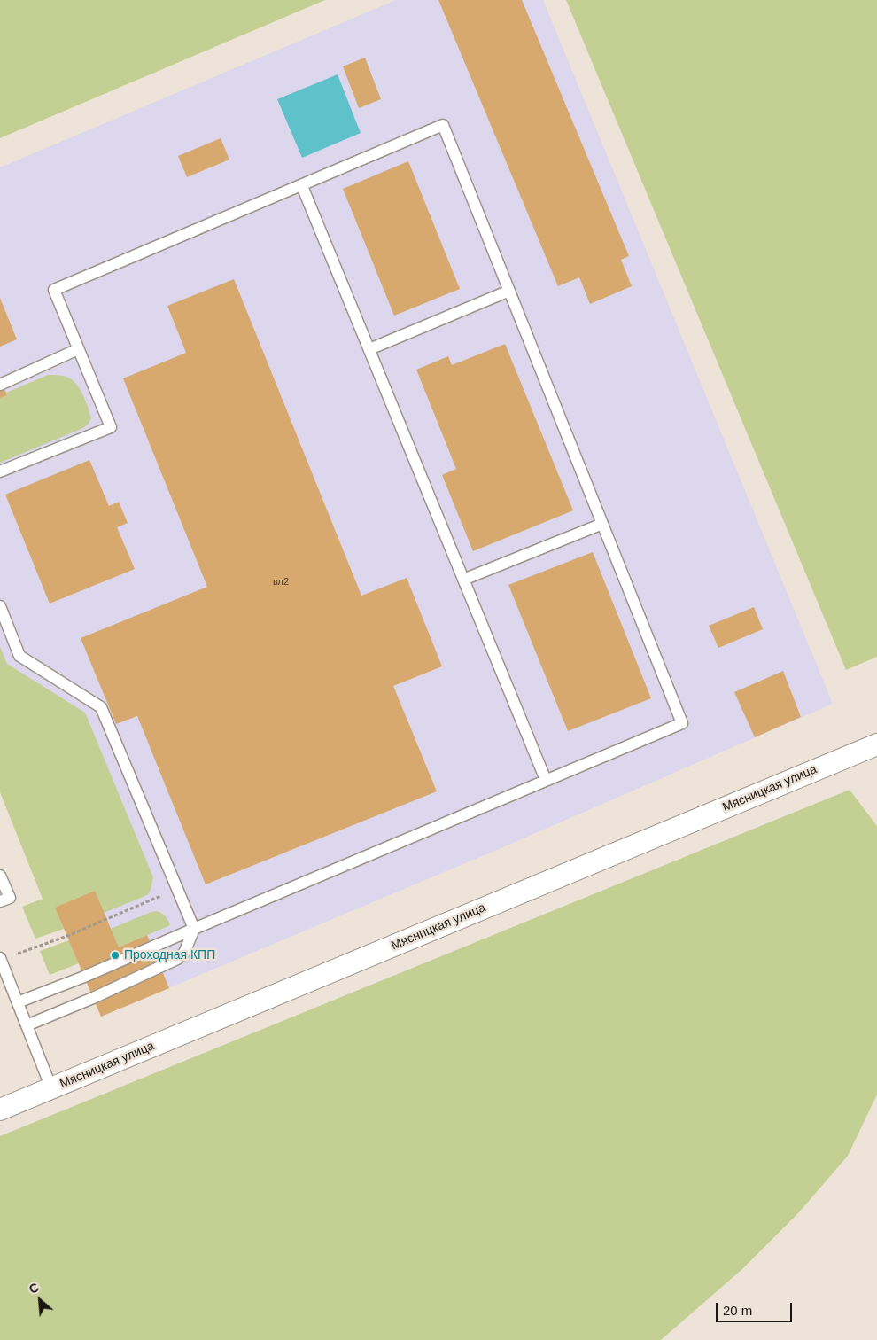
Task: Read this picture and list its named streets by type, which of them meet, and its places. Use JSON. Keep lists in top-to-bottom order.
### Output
{
  "streets": {
    "street": ["Мясницкая улица"]
  },
  "places": ["Проходная КПП"],
  "house_numbers": ["вл2"],
  "scale_bar": "20 m",
  "north": "top left"
}
